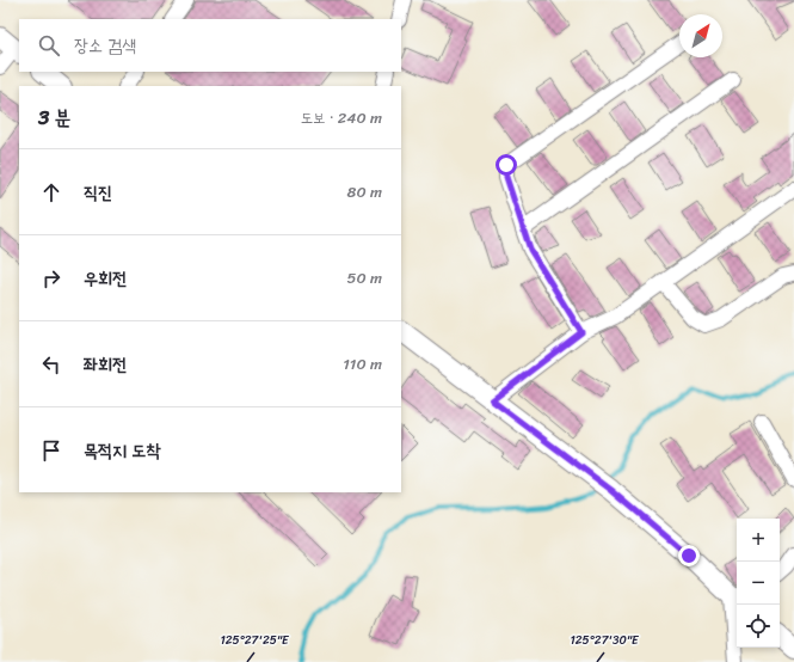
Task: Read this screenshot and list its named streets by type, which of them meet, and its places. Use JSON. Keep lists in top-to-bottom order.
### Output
{
  "north": "top right",
  "page": {
    "search": "장소 검색",
    "heading": ["3 분", "도보 · 240 m"],
    "list": [
      ["직진", "80 m"],
      ["우회전", "50 m"],
      ["좌회전", "110 m"],
      "목적지 도착"
    ],
    "map_buttons": ["+", "−"]
  },
  "coordinates": ["125°27'25\"E", "125°27'30\"E"]
}
